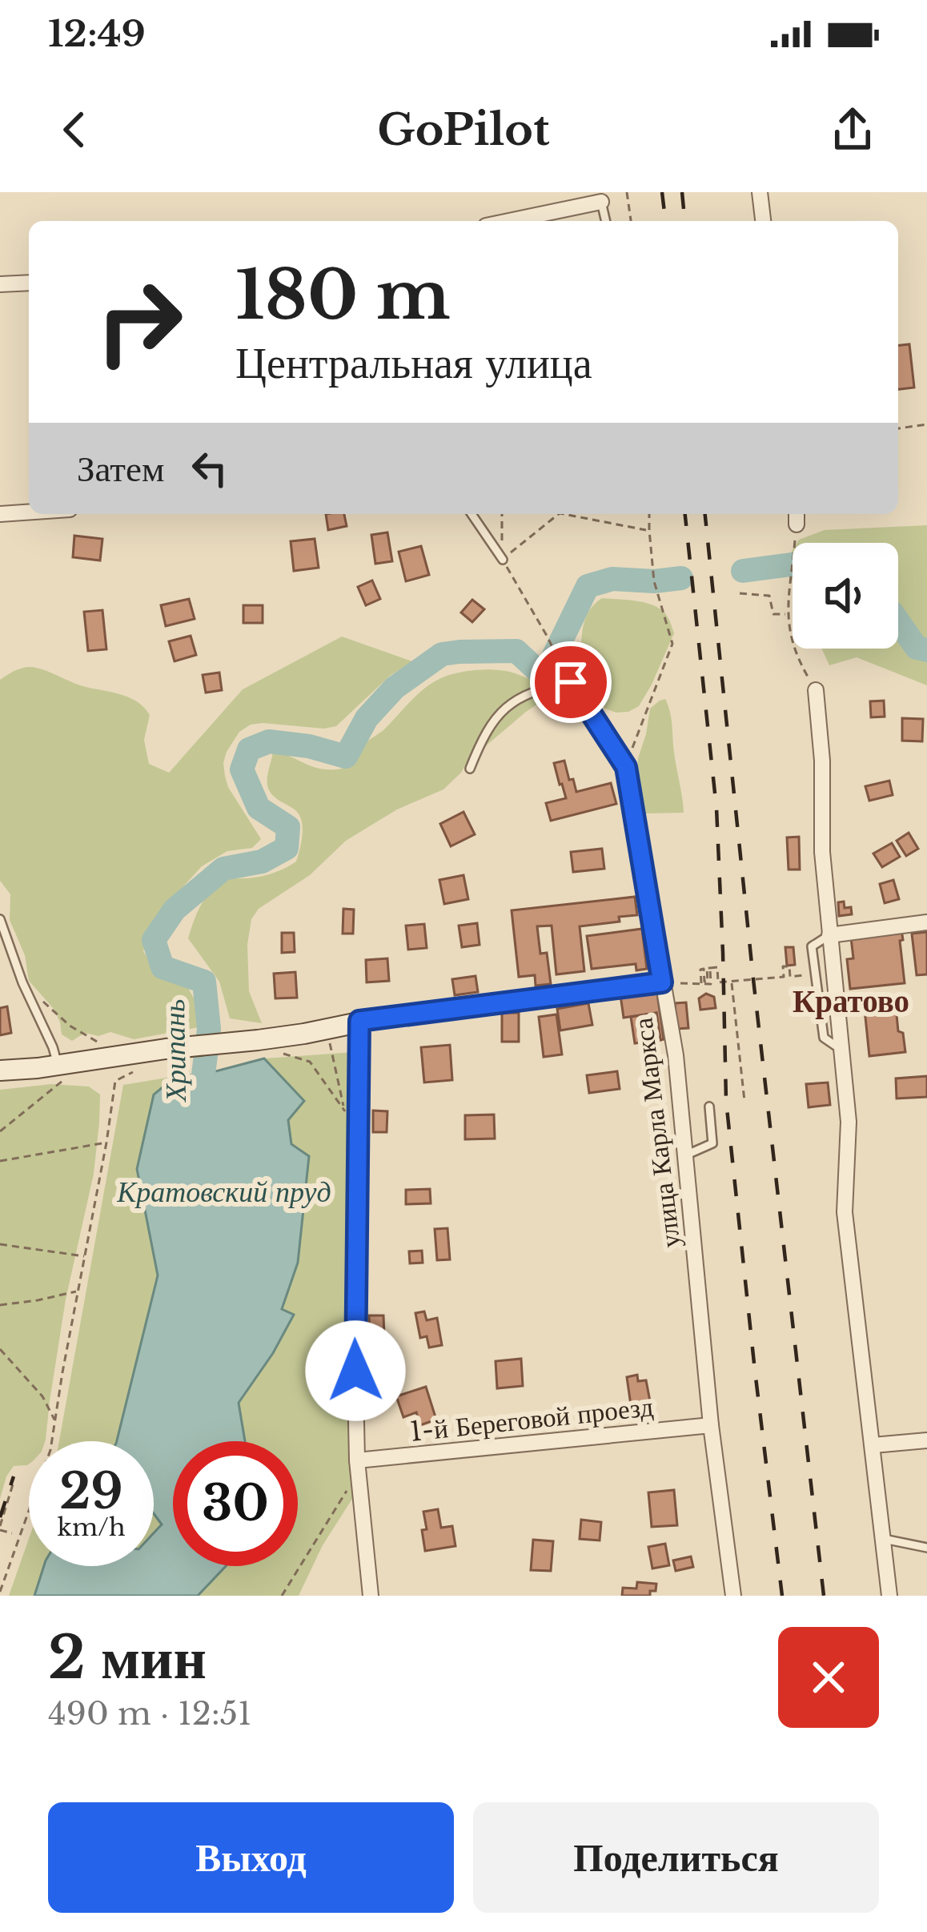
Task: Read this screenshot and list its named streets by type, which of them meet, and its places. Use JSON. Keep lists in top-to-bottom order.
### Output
{
  "streets": {
    "street": ["улица Карла Маркса", "1-й Береговой проезд"]
  },
  "crossings": [
    ["улица Карла Маркса", "1-й Береговой проезд"]
  ],
  "districts": ["Кратово"],
  "water": ["Хрипань", "Кратовский пруд"],
  "page": {
    "status": "12:49",
    "header": "GoPilot",
    "turn": ["180 m", "Центральная улица"],
    "then": "Затем",
    "speed": "29 km/h",
    "limit": "30",
    "heading": ["2 мин", "490 m · 12:51"],
    "buttons": ["Выход", "Поделиться"]
  }
}
